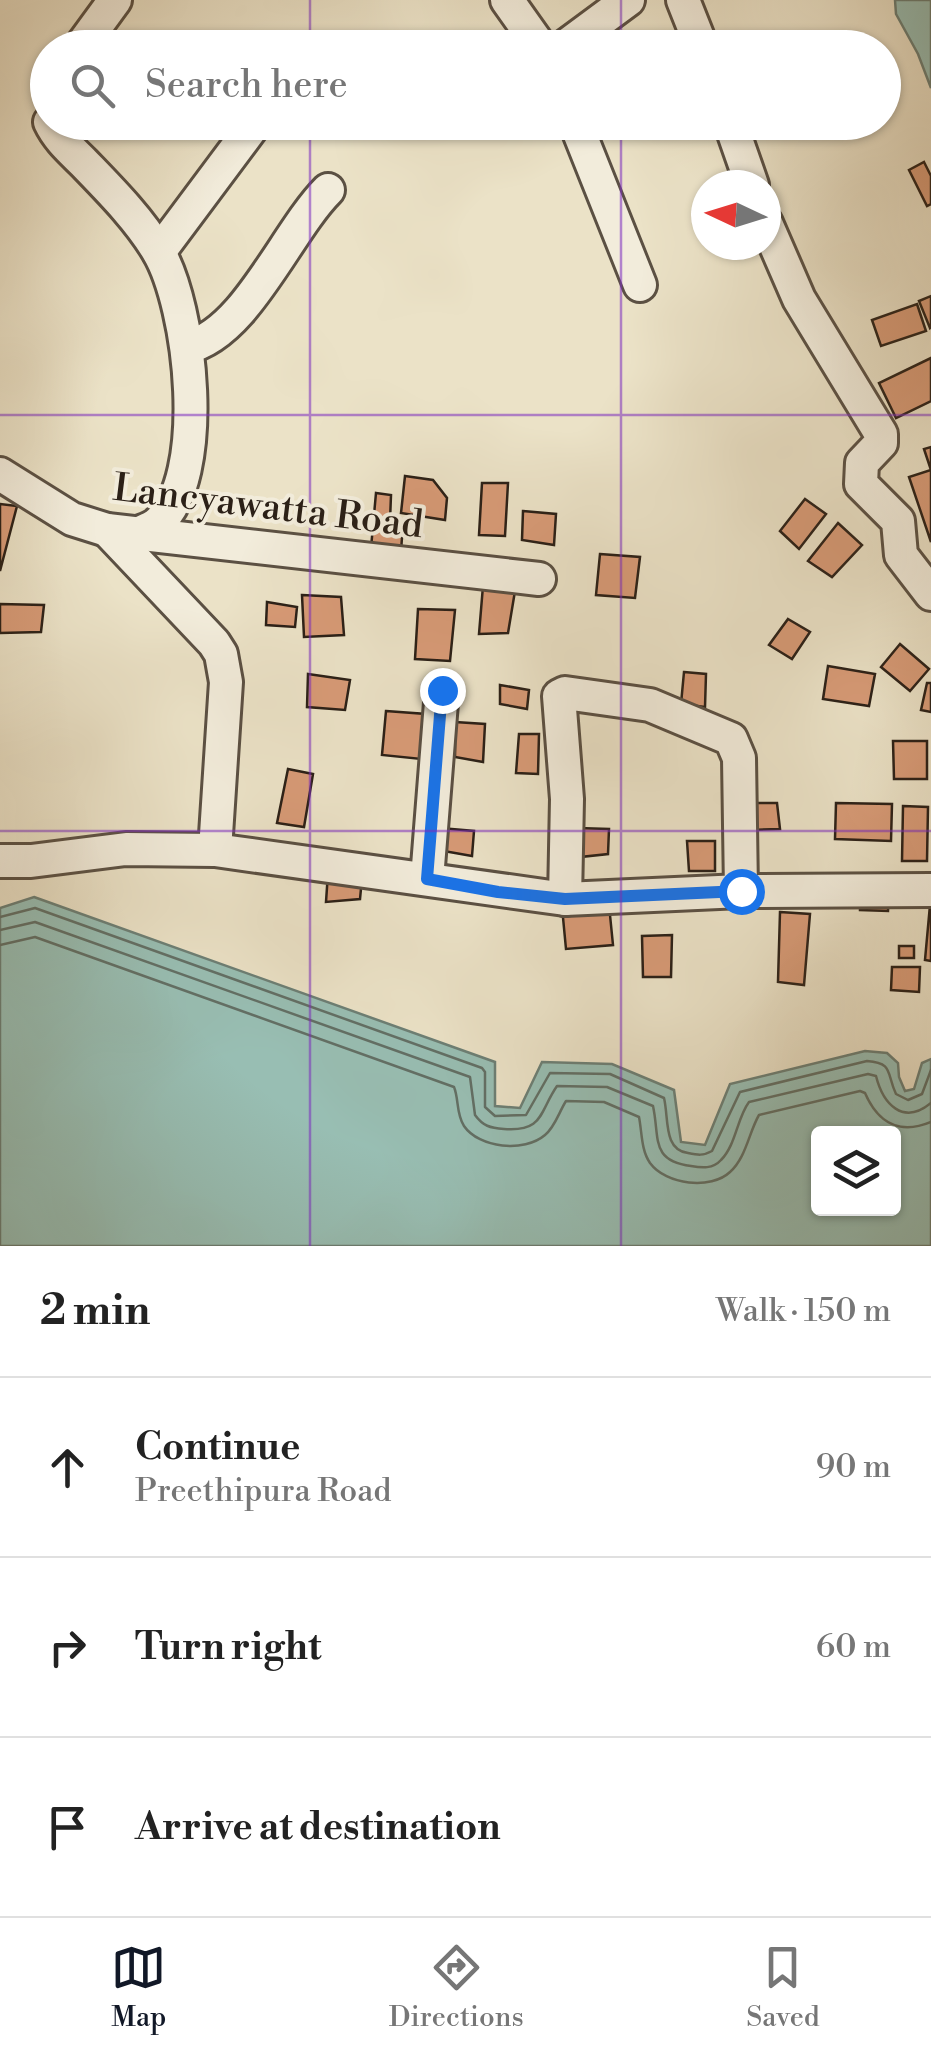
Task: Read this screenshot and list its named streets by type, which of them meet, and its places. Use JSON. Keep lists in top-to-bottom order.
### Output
{
  "streets": {
    "street": ["Lancyawatta Road"]
  },
  "north": "left",
  "page": {
    "search": "Search here",
    "heading": ["2 min", "Walk · 150 m"],
    "list": [
      ["Continue", "Preethipura Road", "90 m"],
      ["Turn right", "60 m"],
      "Arrive at destination"
    ],
    "nav": ["Map", "Directions", "Saved"]
  }
}
